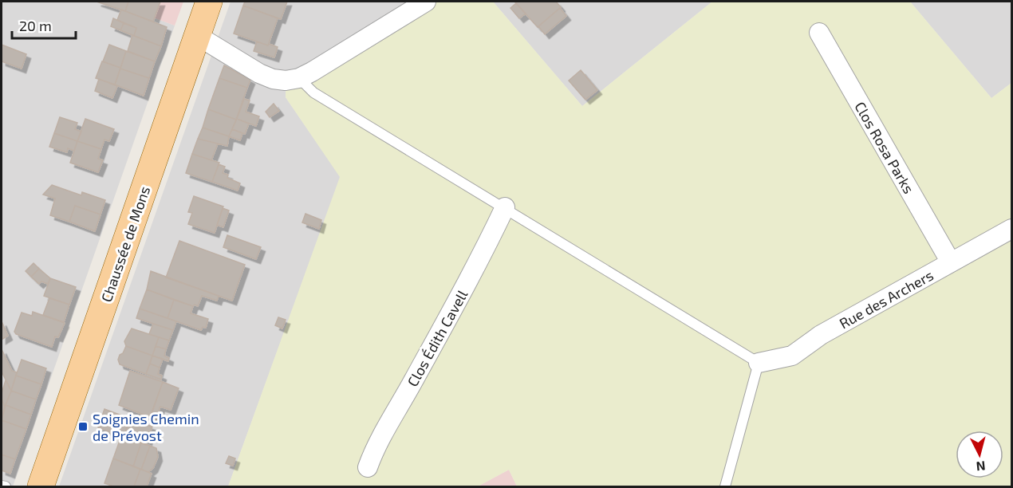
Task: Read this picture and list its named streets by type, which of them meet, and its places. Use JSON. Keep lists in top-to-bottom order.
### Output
{
  "streets": {
    "main road": ["Chaussée de Mons"],
    "street": ["Clos Rosa Parks", "Rue des Archers", "Clos Édith Cavell"]
  },
  "crossings": [
    ["Clos Rosa Parks", "Rue des Archers"]
  ],
  "places": {
    "transit": ["Soignies Chemin de Prévost"]
  },
  "scale_bar": "20 m",
  "north": "bottom"
}
